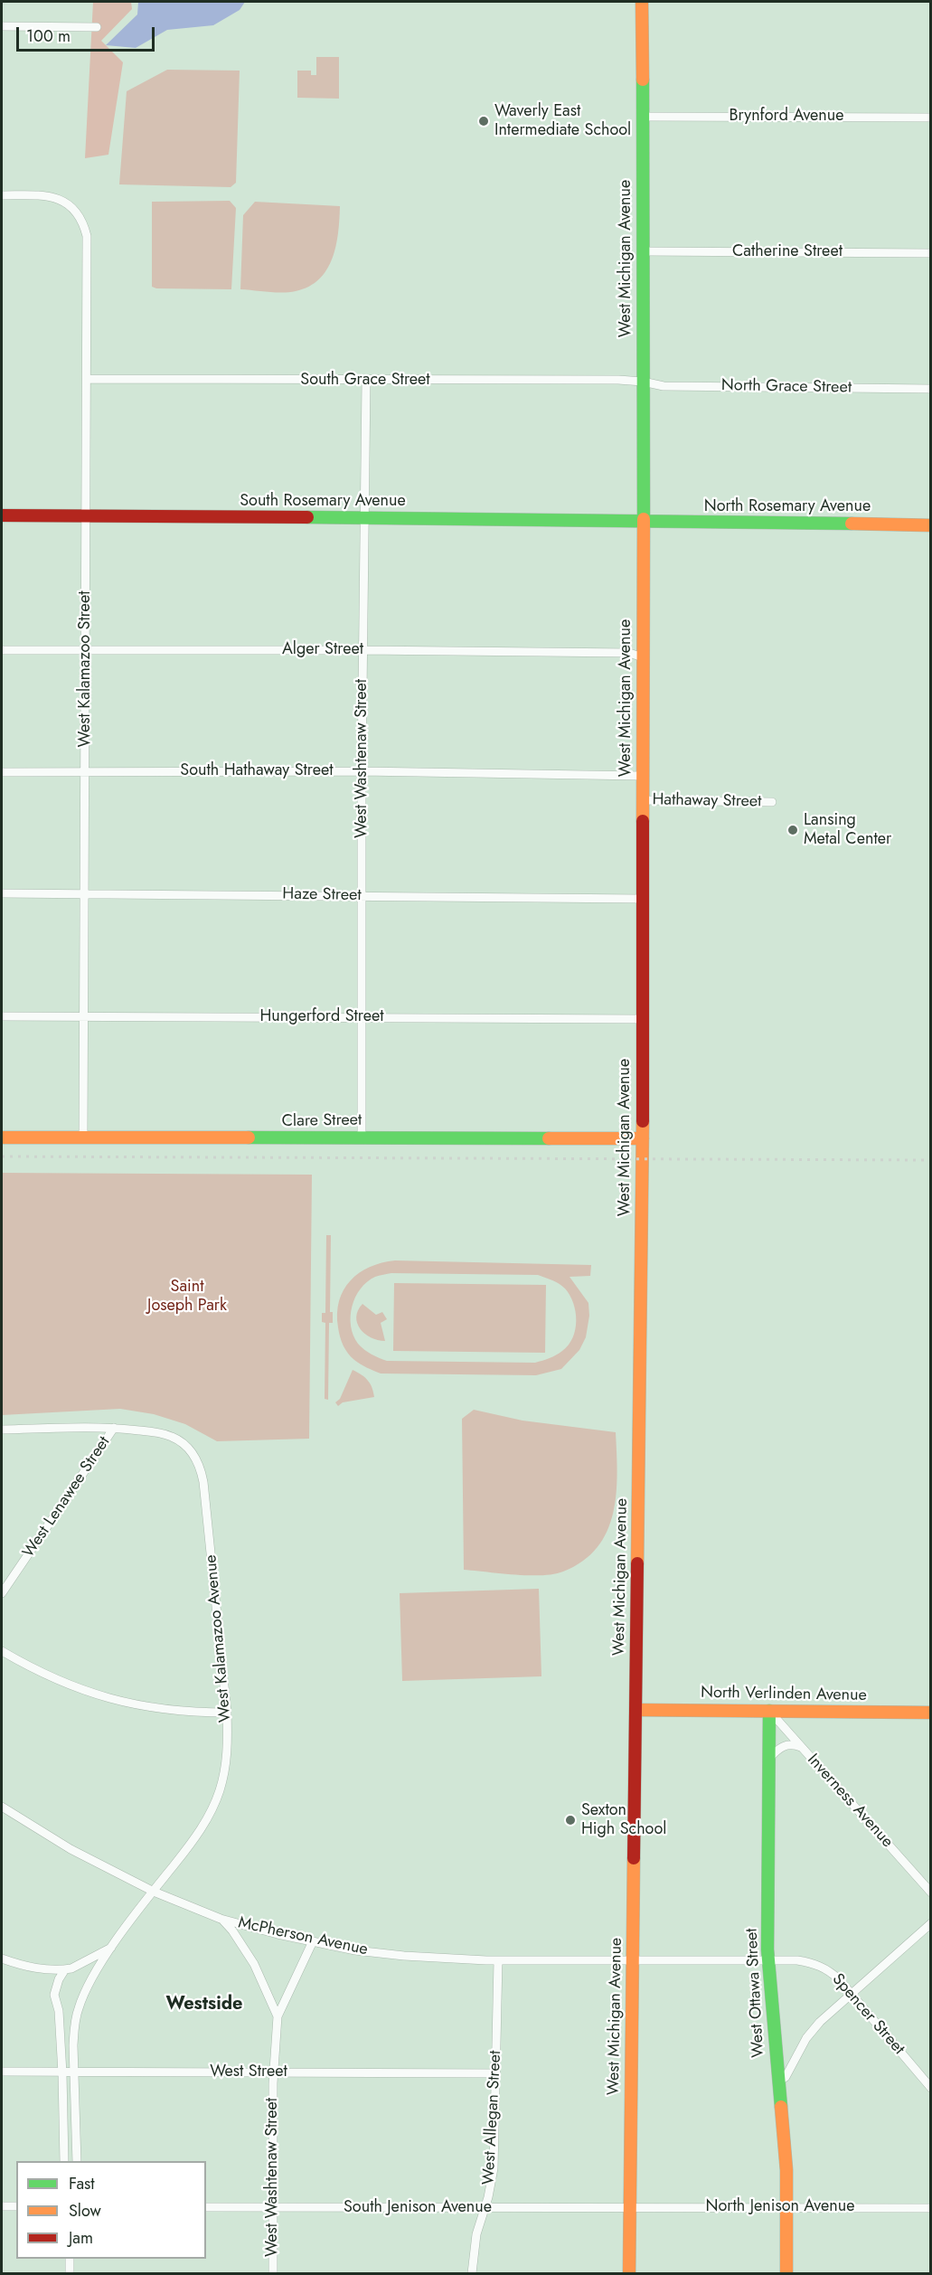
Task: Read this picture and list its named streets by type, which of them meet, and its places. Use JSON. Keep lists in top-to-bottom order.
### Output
{
  "streets": {
    "street": [
      "Brynford Avenue",
      "Catherine Street",
      "West Michigan Avenue",
      "South Grace Street",
      "North Grace Street",
      "South Rosemary Avenue",
      "North Rosemary Avenue",
      "Alger Street",
      "West Kalamazoo Street",
      "West Washtenaw Street",
      "South Hathaway Street",
      "Hathaway Street",
      "Haze Street",
      "Hungerford Street",
      "Clare Street",
      "West Lenawee Street",
      "West Kalamazoo Avenue",
      "North Verlinden Avenue",
      "Inverness Avenue",
      "McPherson Avenue",
      "West Ottawa Street",
      "Spencer Street",
      "West Street",
      "West Allegan Street",
      "North Jenison Avenue",
      "South Jenison Avenue"
    ]
  },
  "crossings": [
    ["Brynford Avenue", "West Michigan Avenue"],
    ["Catherine Street", "West Michigan Avenue"],
    ["West Michigan Avenue", "South Grace Street"],
    ["West Michigan Avenue", "North Grace Street"],
    ["West Michigan Avenue", "South Rosemary Avenue"],
    ["West Michigan Avenue", "North Rosemary Avenue"],
    ["West Michigan Avenue", "Alger Street"],
    ["West Michigan Avenue", "South Hathaway Street"],
    ["West Michigan Avenue", "Hathaway Street"],
    ["West Michigan Avenue", "Haze Street"],
    ["West Michigan Avenue", "Hungerford Street"],
    ["West Michigan Avenue", "Clare Street"],
    ["West Michigan Avenue", "North Verlinden Avenue"],
    ["West Michigan Avenue", "McPherson Avenue"],
    ["West Michigan Avenue", "Spencer Street"],
    ["West Michigan Avenue", "North Jenison Avenue"],
    ["West Michigan Avenue", "South Jenison Avenue"],
    ["South Grace Street", "North Grace Street"],
    ["South Grace Street", "West Kalamazoo Street"],
    ["South Grace Street", "West Washtenaw Street"],
    ["South Rosemary Avenue", "North Rosemary Avenue"],
    ["South Rosemary Avenue", "West Kalamazoo Street"],
    ["South Rosemary Avenue", "West Washtenaw Street"],
    ["Alger Street", "West Kalamazoo Street"],
    ["Alger Street", "West Washtenaw Street"],
    ["West Kalamazoo Street", "South Hathaway Street"],
    ["West Kalamazoo Street", "Haze Street"],
    ["West Kalamazoo Street", "Hungerford Street"],
    ["West Kalamazoo Street", "Clare Street"],
    ["West Washtenaw Street", "South Hathaway Street"],
    ["West Washtenaw Street", "Haze Street"],
    ["West Washtenaw Street", "Hungerford Street"],
    ["West Washtenaw Street", "Clare Street"],
    ["West Washtenaw Street", "McPherson Avenue"],
    ["West Washtenaw Street", "West Street"],
    ["West Washtenaw Street", "South Jenison Avenue"],
    ["West Lenawee Street", "West Kalamazoo Avenue"],
    ["West Kalamazoo Avenue", "McPherson Avenue"],
    ["North Verlinden Avenue", "Inverness Avenue"],
    ["North Verlinden Avenue", "West Ottawa Street"],
    ["Inverness Avenue", "West Ottawa Street"],
    ["McPherson Avenue", "Spencer Street"],
    ["McPherson Avenue", "West Allegan Street"],
    ["West Ottawa Street", "Spencer Street"],
    ["West Ottawa Street", "North Jenison Avenue"],
    ["West Street", "West Allegan Street"],
    ["West Allegan Street", "South Jenison Avenue"],
    ["North Jenison Avenue", "South Jenison Avenue"]
  ],
  "districts": ["Westside"],
  "parks": ["Saint Joseph Park"],
  "places": ["Waverly East Intermediate School", "Lansing Metal Center", "Sexton High School"],
  "legend": ["Fast", "Slow", "Jam"],
  "scale_bar": "100 m"
}
